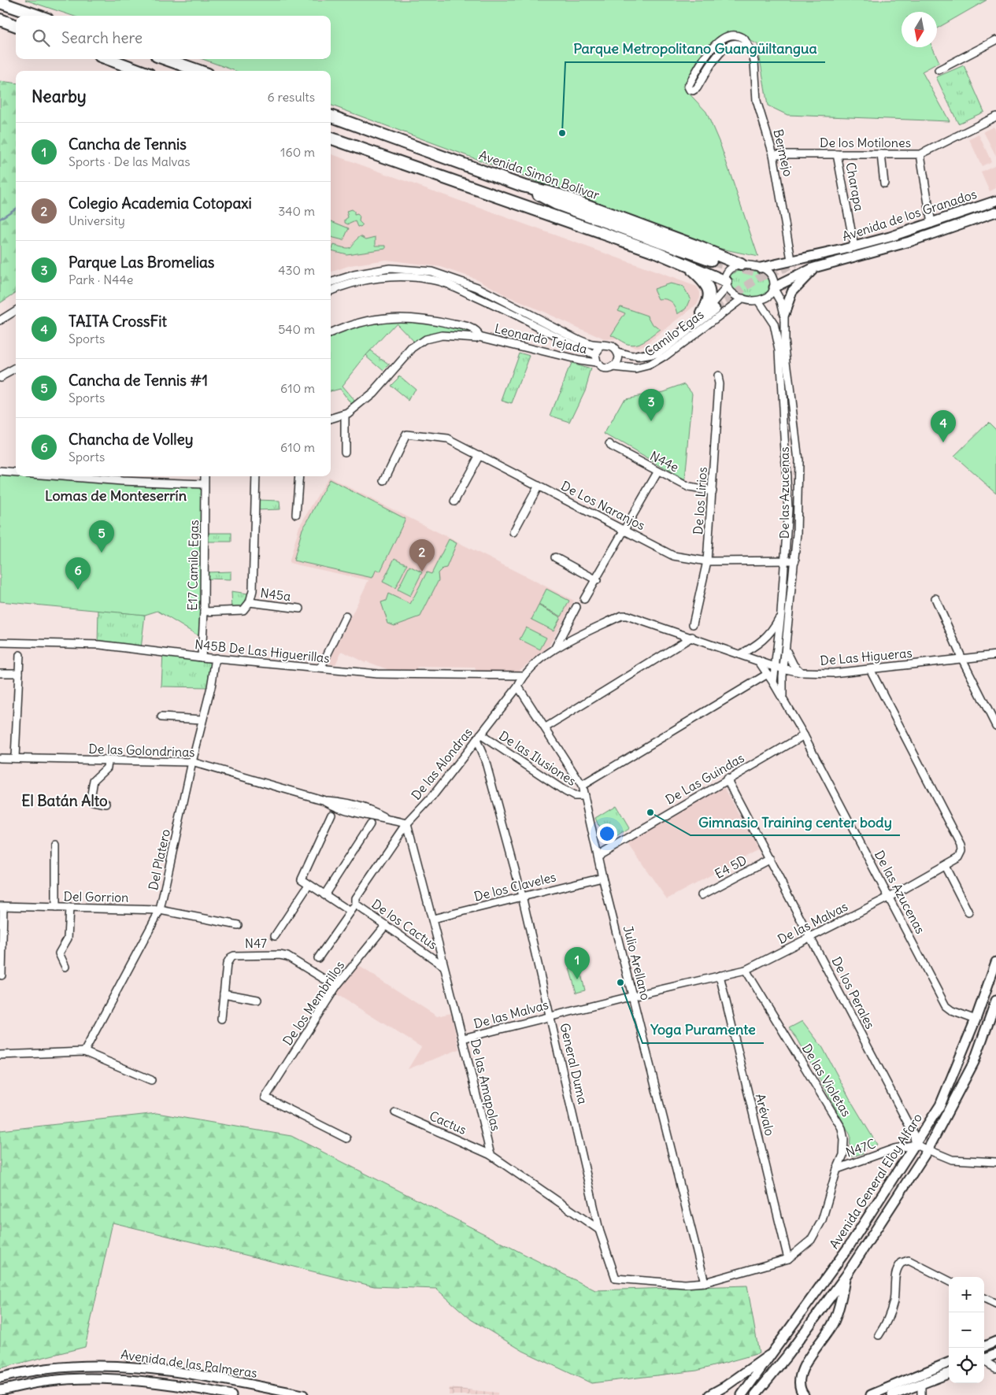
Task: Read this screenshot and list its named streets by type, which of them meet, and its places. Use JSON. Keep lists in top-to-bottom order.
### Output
{
  "streets": {
    "highway": ["Avenida Simón Bolívar"],
    "main road": ["Avenida de los Granados", "Avenida General Eloy Alfaro", "Avenida de las Palmeras"],
    "street": [
      "De los Motilones",
      "Bermejo",
      "Charapa",
      "Camilo Egas",
      "Leonardo Tejada",
      "N44e",
      "De las Azucenas",
      "De los Lirios",
      "De Los Naranjos",
      "E17 Camilo Egas",
      "N45a",
      "N45B De Las Higuerillas",
      "De Las Higueras",
      "De las Golondrinas",
      "De las Ilusiones",
      "De las Alondras",
      "De Las Guindas",
      "Del Platero",
      "E4 5D",
      "De los Claveles",
      "Del Gorrion",
      "De las Malvas",
      "De los Cactus",
      "N47",
      "Julio Arellano",
      "De los Perales",
      "De los Membrillos",
      "General Duma",
      "De las Violetas",
      "De las Amapolas",
      "Arévalo",
      "Cactus",
      "N47C"
    ]
  },
  "crossings": [
    ["De los Motilones", "Bermejo"],
    ["De los Motilones", "Charapa"],
    ["Bermejo", "Avenida de los Granados"],
    ["Avenida Simón Bolívar", "Avenida de los Granados"],
    ["Avenida Simón Bolívar", "Camilo Egas"],
    ["Avenida Simón Bolívar", "De las Azucenas"],
    ["Charapa", "Avenida de los Granados"],
    ["Avenida de los Granados", "Camilo Egas"],
    ["Avenida de los Granados", "De las Azucenas"],
    ["Camilo Egas", "Leonardo Tejada"],
    ["Camilo Egas", "De las Azucenas"],
    ["N44e", "De los Lirios"],
    ["De las Azucenas", "De Los Naranjos"],
    ["De las Azucenas", "De Las Higueras"],
    ["De las Azucenas", "De Las Guindas"],
    ["De las Azucenas", "De las Malvas"],
    ["De las Azucenas", "Avenida General Eloy Alfaro"],
    ["De los Lirios", "De Los Naranjos"],
    ["E17 Camilo Egas", "N45B De Las Higuerillas"],
    ["N45B De Las Higuerillas", "De las Alondras"],
    ["N45B De Las Higuerillas", "Del Platero"],
    ["De Las Higueras", "De las Alondras"],
    ["De Las Higueras", "De las Malvas"],
    ["De las Golondrinas", "De las Alondras"],
    ["De las Golondrinas", "Del Platero"],
    ["De las Golondrinas", "De las Amapolas"],
    ["De las Ilusiones", "De las Alondras"],
    ["De las Ilusiones", "Julio Arellano"],
    ["De las Ilusiones", "General Duma"],
    ["De las Alondras", "De los Cactus"],
    ["De las Alondras", "Julio Arellano"],
    ["De las Alondras", "General Duma"],
    ["De las Alondras", "De las Amapolas"],
    ["De Las Guindas", "Julio Arellano"],
    ["De Las Guindas", "De los Perales"],
    ["Del Platero", "Del Gorrion"],
    ["E4 5D", "De los Perales"],
    ["De los Claveles", "Julio Arellano"],
    ["De los Claveles", "General Duma"],
    ["De los Claveles", "De las Amapolas"],
    ["De las Malvas", "Julio Arellano"],
    ["De las Malvas", "De los Perales"],
    ["De las Malvas", "General Duma"],
    ["De las Malvas", "De las Violetas"],
    ["De las Malvas", "De las Amapolas"],
    ["De las Malvas", "Arévalo"],
    ["De los Cactus", "De los Membrillos"],
    ["De los Cactus", "De las Amapolas"],
    ["N47", "De los Membrillos"],
    ["Julio Arellano", "De las Violetas"],
    ["De los Perales", "N47C"],
    ["De los Perales", "Avenida General Eloy Alfaro"],
    ["General Duma", "De las Violetas"],
    ["De las Violetas", "Arévalo"],
    ["De las Violetas", "N47C"],
    ["De las Amapolas", "Cactus"],
    ["N47C", "Avenida General Eloy Alfaro"]
  ],
  "districts": ["Lomas de Monteserrín", "El Batán Alto"],
  "places": ["Parque Metropolitano Guangüiltangua", "Gimnasio Training center body", "Yoga Puramente"],
  "north": "bottom",
  "page": {
    "search": "Search here",
    "heading": ["Nearby", "6 results"],
    "list": [
      {
        "mark": "1",
        "name": "Cancha de Tennis",
        "note": "Sports · De las Malvas",
        "value": "160 m"
      },
      {
        "mark": "2",
        "name": "Colegio Academia Cotopaxi",
        "note": "University",
        "value": "340 m"
      },
      {
        "mark": "3",
        "name": "Parque Las Bromelias",
        "note": "Park · N44e",
        "value": "430 m"
      },
      {
        "mark": "4",
        "name": "TAITA CrossFit",
        "note": "Sports",
        "value": "540 m"
      },
      {
        "mark": "5",
        "name": "Cancha de Tennis #1",
        "note": "Sports",
        "value": "610 m"
      },
      {
        "mark": "6",
        "name": "Chancha de Volley",
        "note": "Sports",
        "value": "610 m"
      }
    ],
    "pins": [
      "3",
      "4",
      "5",
      "2",
      "6",
      "1"
    ],
    "map_buttons": ["+", "−"]
  }
}
